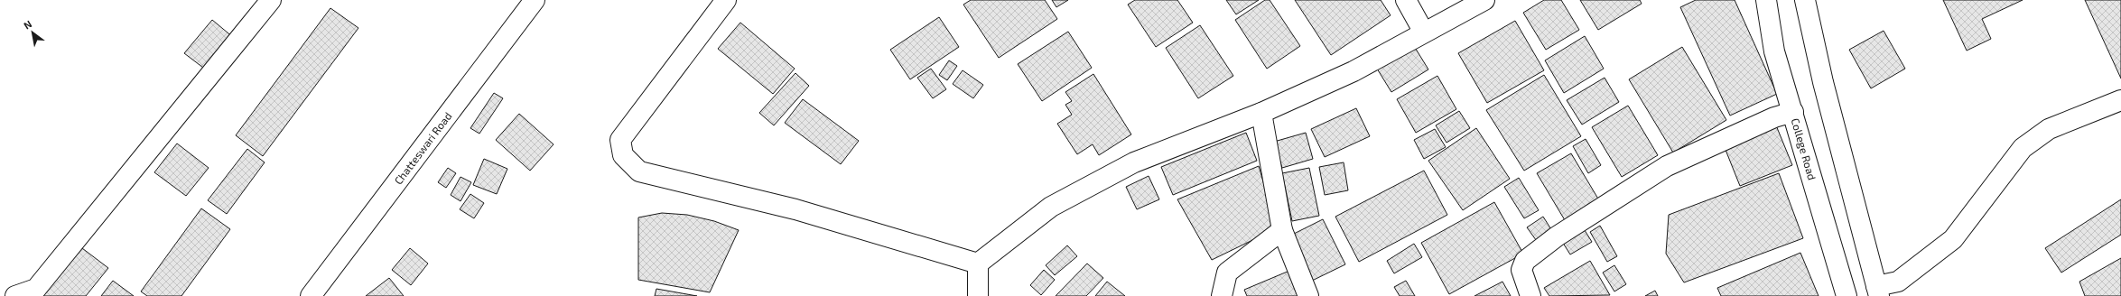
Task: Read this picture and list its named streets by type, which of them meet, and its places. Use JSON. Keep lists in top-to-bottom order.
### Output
{
  "streets": {
    "street": ["Chatteswari Road", "College Road"]
  },
  "north": "top left"
}
